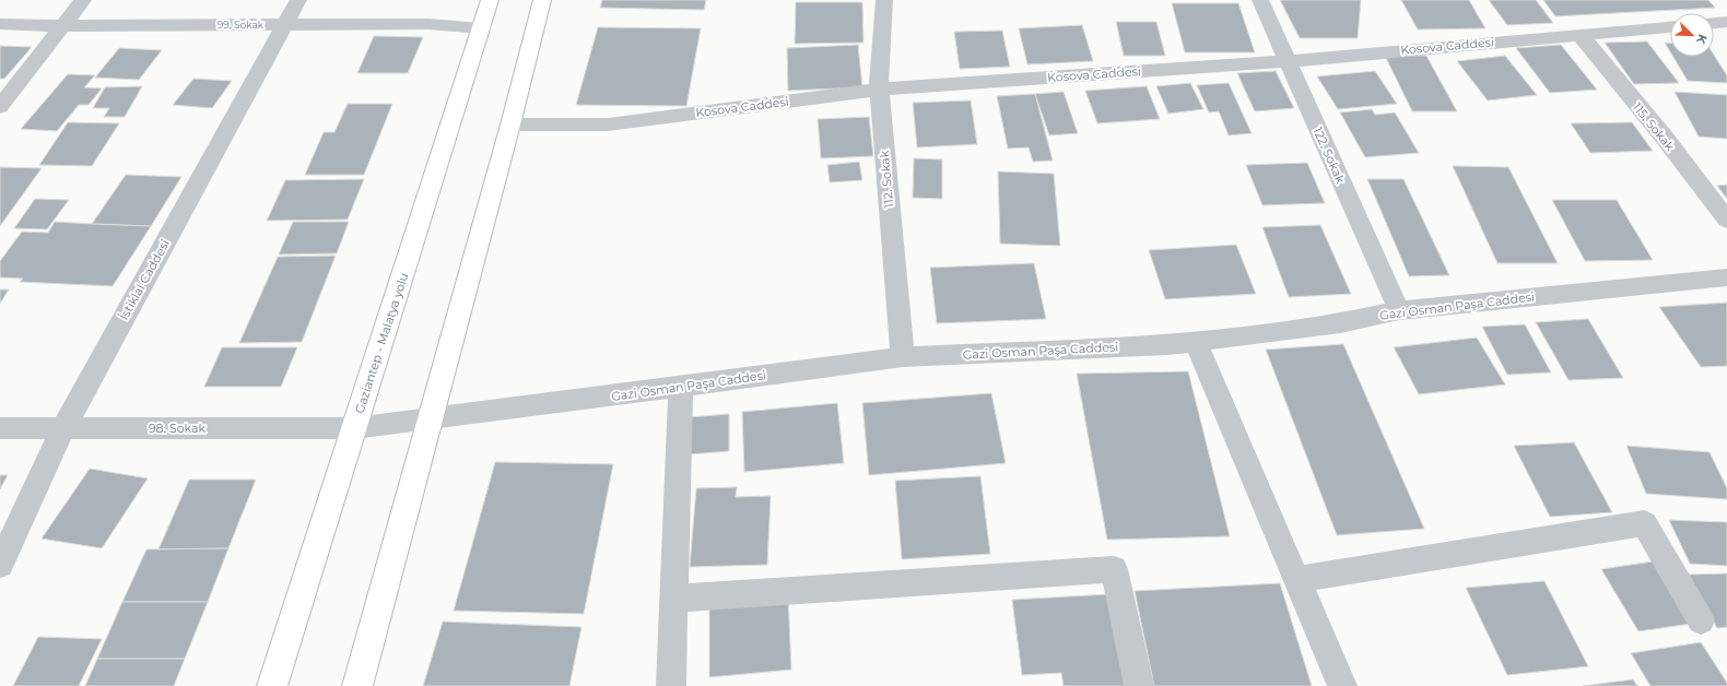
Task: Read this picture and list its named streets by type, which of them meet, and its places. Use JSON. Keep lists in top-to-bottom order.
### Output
{
  "streets": {
    "highway": ["Gaziantep - Malatya yolu"],
    "street": [
      "99. Sokak",
      "Kosova Caddesi",
      "115. Sokak",
      "122. Sokak",
      "112. Sokak",
      "İstiklal Caddesi",
      "Gazi Osman Paşa Caddesi",
      "98. Sokak"
    ]
  },
  "crossings": [
    ["99. Sokak", "İstiklal Caddesi"],
    ["99. Sokak", "Gaziantep - Malatya yolu"],
    ["Kosova Caddesi", "115. Sokak"],
    ["Kosova Caddesi", "122. Sokak"],
    ["Kosova Caddesi", "112. Sokak"],
    ["122. Sokak", "Gazi Osman Paşa Caddesi"],
    ["112. Sokak", "Gazi Osman Paşa Caddesi"],
    ["İstiklal Caddesi", "98. Sokak"],
    ["Gazi Osman Paşa Caddesi", "Gaziantep - Malatya yolu"],
    ["Gazi Osman Paşa Caddesi", "98. Sokak"],
    ["Gaziantep - Malatya yolu", "98. Sokak"]
  ],
  "north": "bottom right"
}
